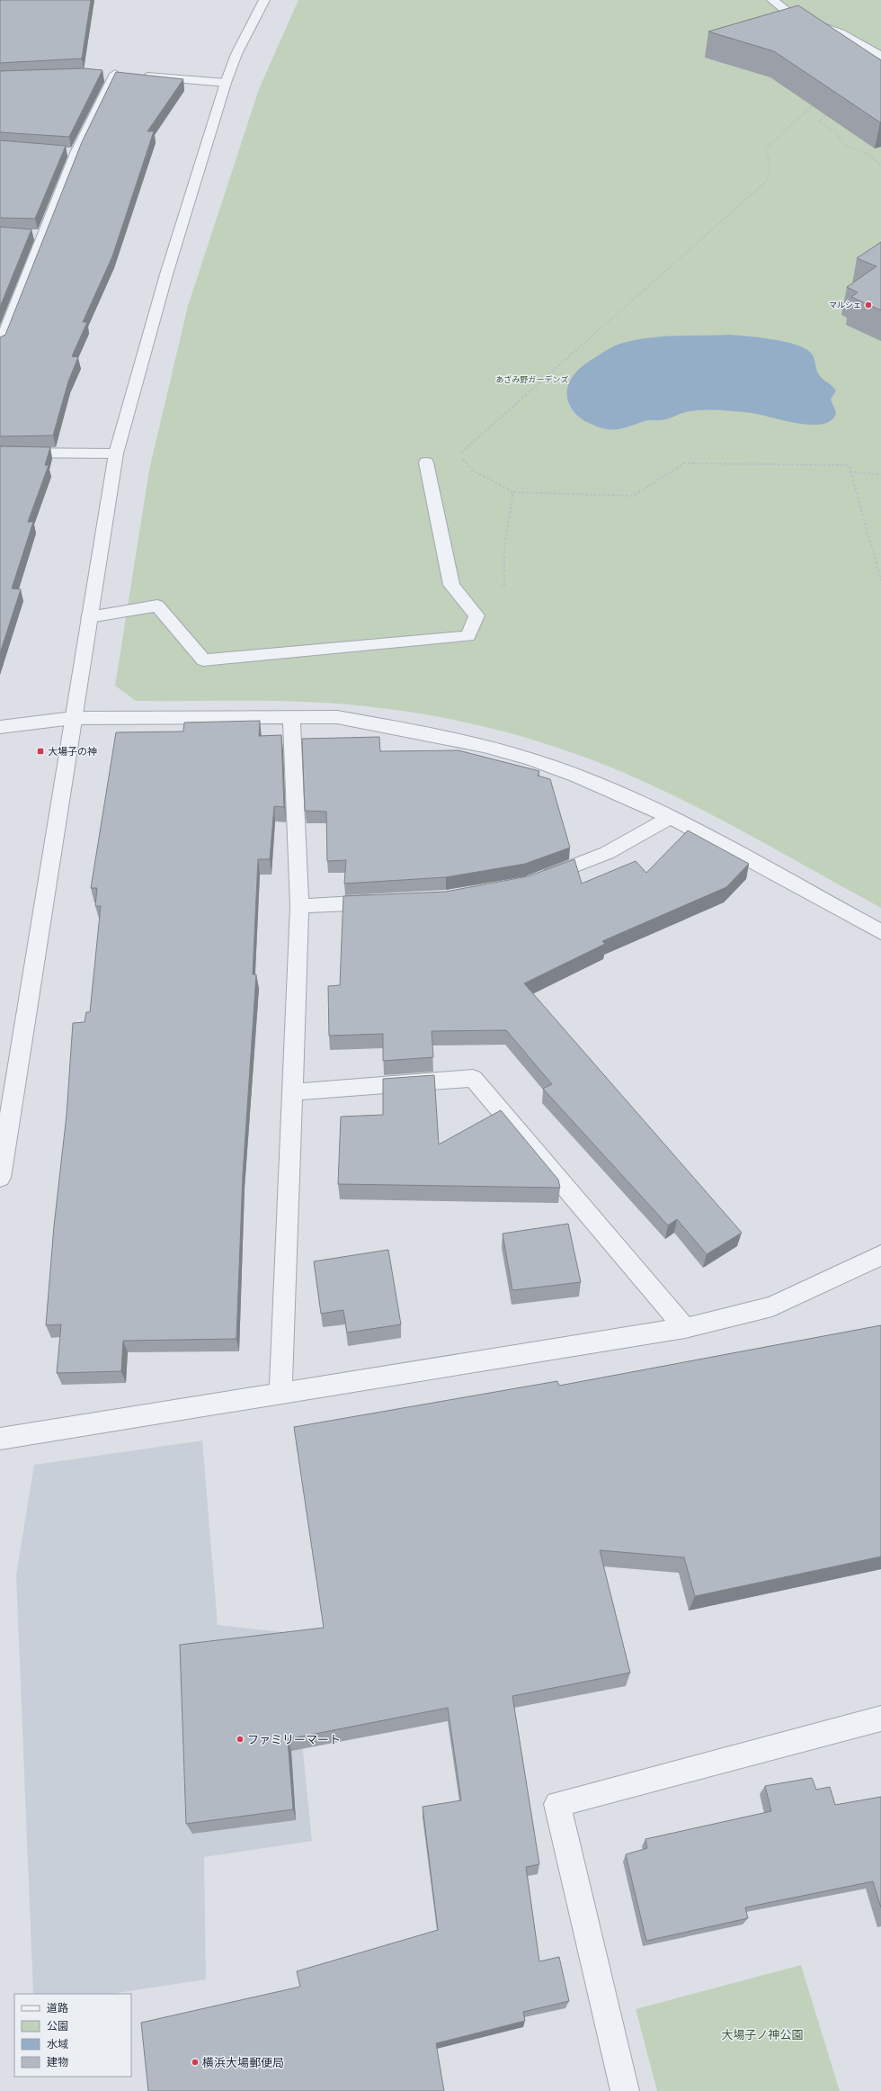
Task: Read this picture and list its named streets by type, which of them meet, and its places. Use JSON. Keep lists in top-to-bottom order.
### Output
{
  "parks": ["あざみ野ガーデンズ", "大場子ノ神公園"],
  "places": {
    "other": ["マルシェ", "ファミリーマート", "横浜大場郵便局"],
    "transit": ["大場子の神"]
  },
  "legend": [
    "道路",
    "公園",
    "水域",
    "建物"
  ]
}
